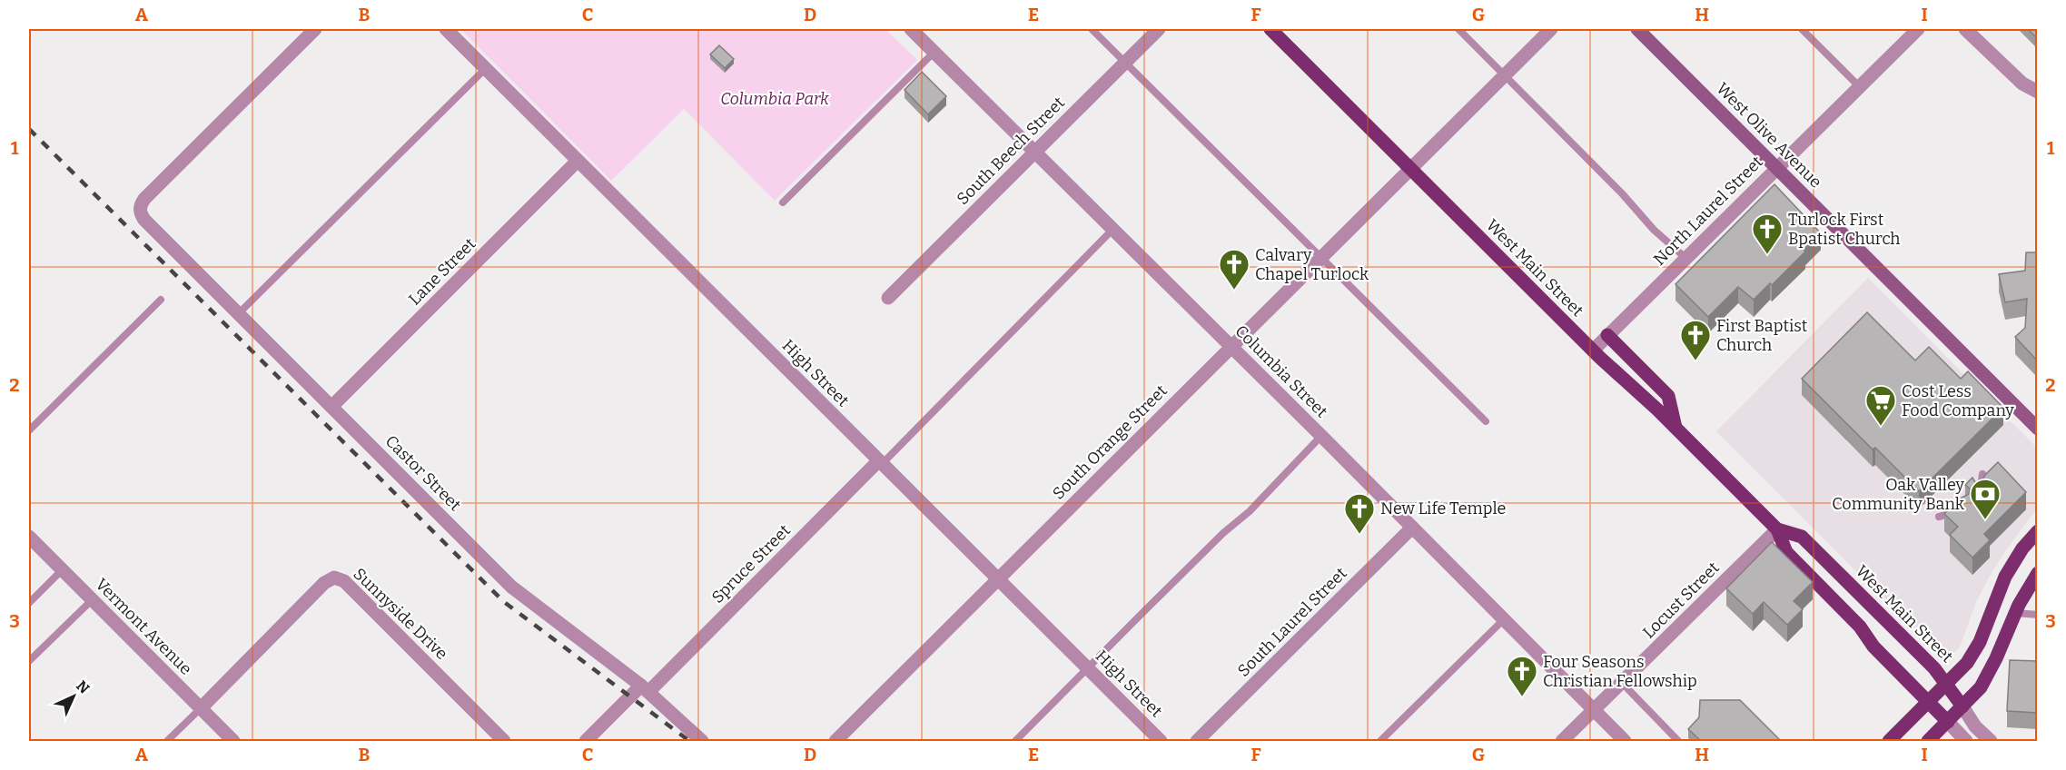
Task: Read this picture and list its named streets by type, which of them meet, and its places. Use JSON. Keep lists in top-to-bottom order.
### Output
{
  "streets": {
    "main road": ["West Main Street"],
    "street": [
      "West Olive Avenue",
      "South Beech Street",
      "North Laurel Street",
      "Lane Street",
      "Columbia Street",
      "High Street",
      "South Orange Street",
      "Castor Street",
      "Spruce Street",
      "Locust Street",
      "Sunnyside Drive",
      "South Laurel Street",
      "Vermont Avenue"
    ]
  },
  "crossings": [
    ["West Olive Avenue", "North Laurel Street"],
    ["South Beech Street", "Columbia Street"],
    ["North Laurel Street", "West Main Street"],
    ["West Main Street", "South Orange Street"],
    ["West Main Street", "Locust Street"],
    ["Lane Street", "High Street"],
    ["Lane Street", "Castor Street"],
    ["Columbia Street", "South Orange Street"],
    ["Columbia Street", "Locust Street"],
    ["Columbia Street", "South Laurel Street"],
    ["High Street", "South Orange Street"],
    ["High Street", "Spruce Street"],
    ["Castor Street", "Spruce Street"],
    ["Sunnyside Drive", "Vermont Avenue"]
  ],
  "parks": ["Columbia Park"],
  "places": {
    "church": [
      "Turlock First Bpatist Church",
      "Calvary Chapel Turlock",
      "First Baptist Church",
      "New Life Temple",
      "Four Seasons Christian Fellowship"
    ],
    "supermarket": ["Cost Less Food Company"],
    "bank": ["Oak Valley Community Bank"]
  },
  "north": "top right",
  "grid": {
    "columns": [
      "A",
      "B",
      "C",
      "D",
      "E",
      "F",
      "G",
      "H",
      "I"
    ],
    "rows": ["1", "2", "3"]
  }
}
